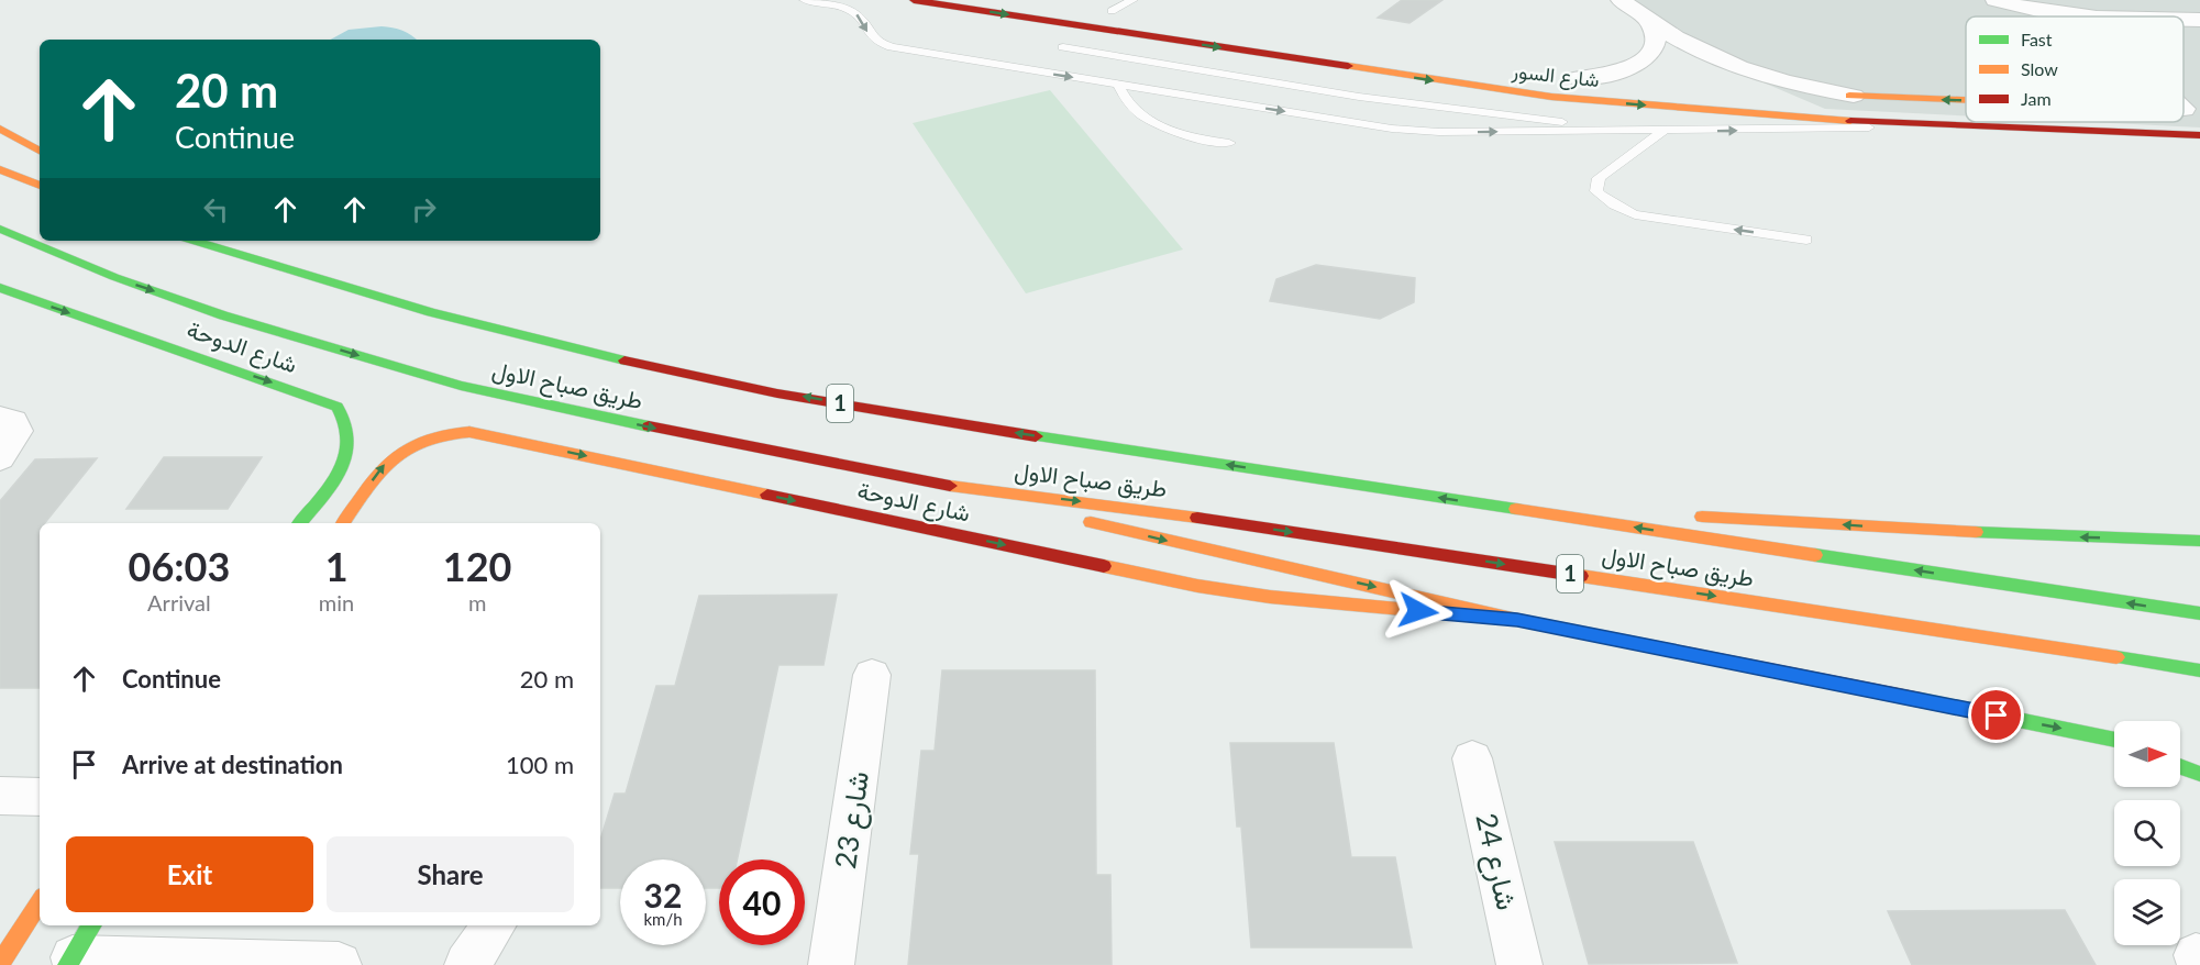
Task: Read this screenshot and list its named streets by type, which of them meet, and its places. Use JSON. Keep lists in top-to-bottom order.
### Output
{
  "streets": {
    "main road": [
      "شارع السور",
      "شارع الدوحة",
      "طريق صباح الاول",
      "1"
    ],
    "street": ["شارع 23", "شارع 24"]
  },
  "one_way": ["شارع السور"],
  "legend": ["Fast", "Slow", "Jam"],
  "north": "right",
  "page": {
    "turn": ["20 m", "Continue"],
    "eta": [
      "06:03",
      "Arrival",
      "1",
      "min",
      "120",
      "m"
    ],
    "list": [
      {
        "name": "Continue",
        "value": "20 m"
      },
      {
        "name": "Arrive at destination",
        "value": "100 m"
      }
    ],
    "buttons": ["Exit", "Share"],
    "speed": "32 km/h",
    "limit": "40"
  }
}
